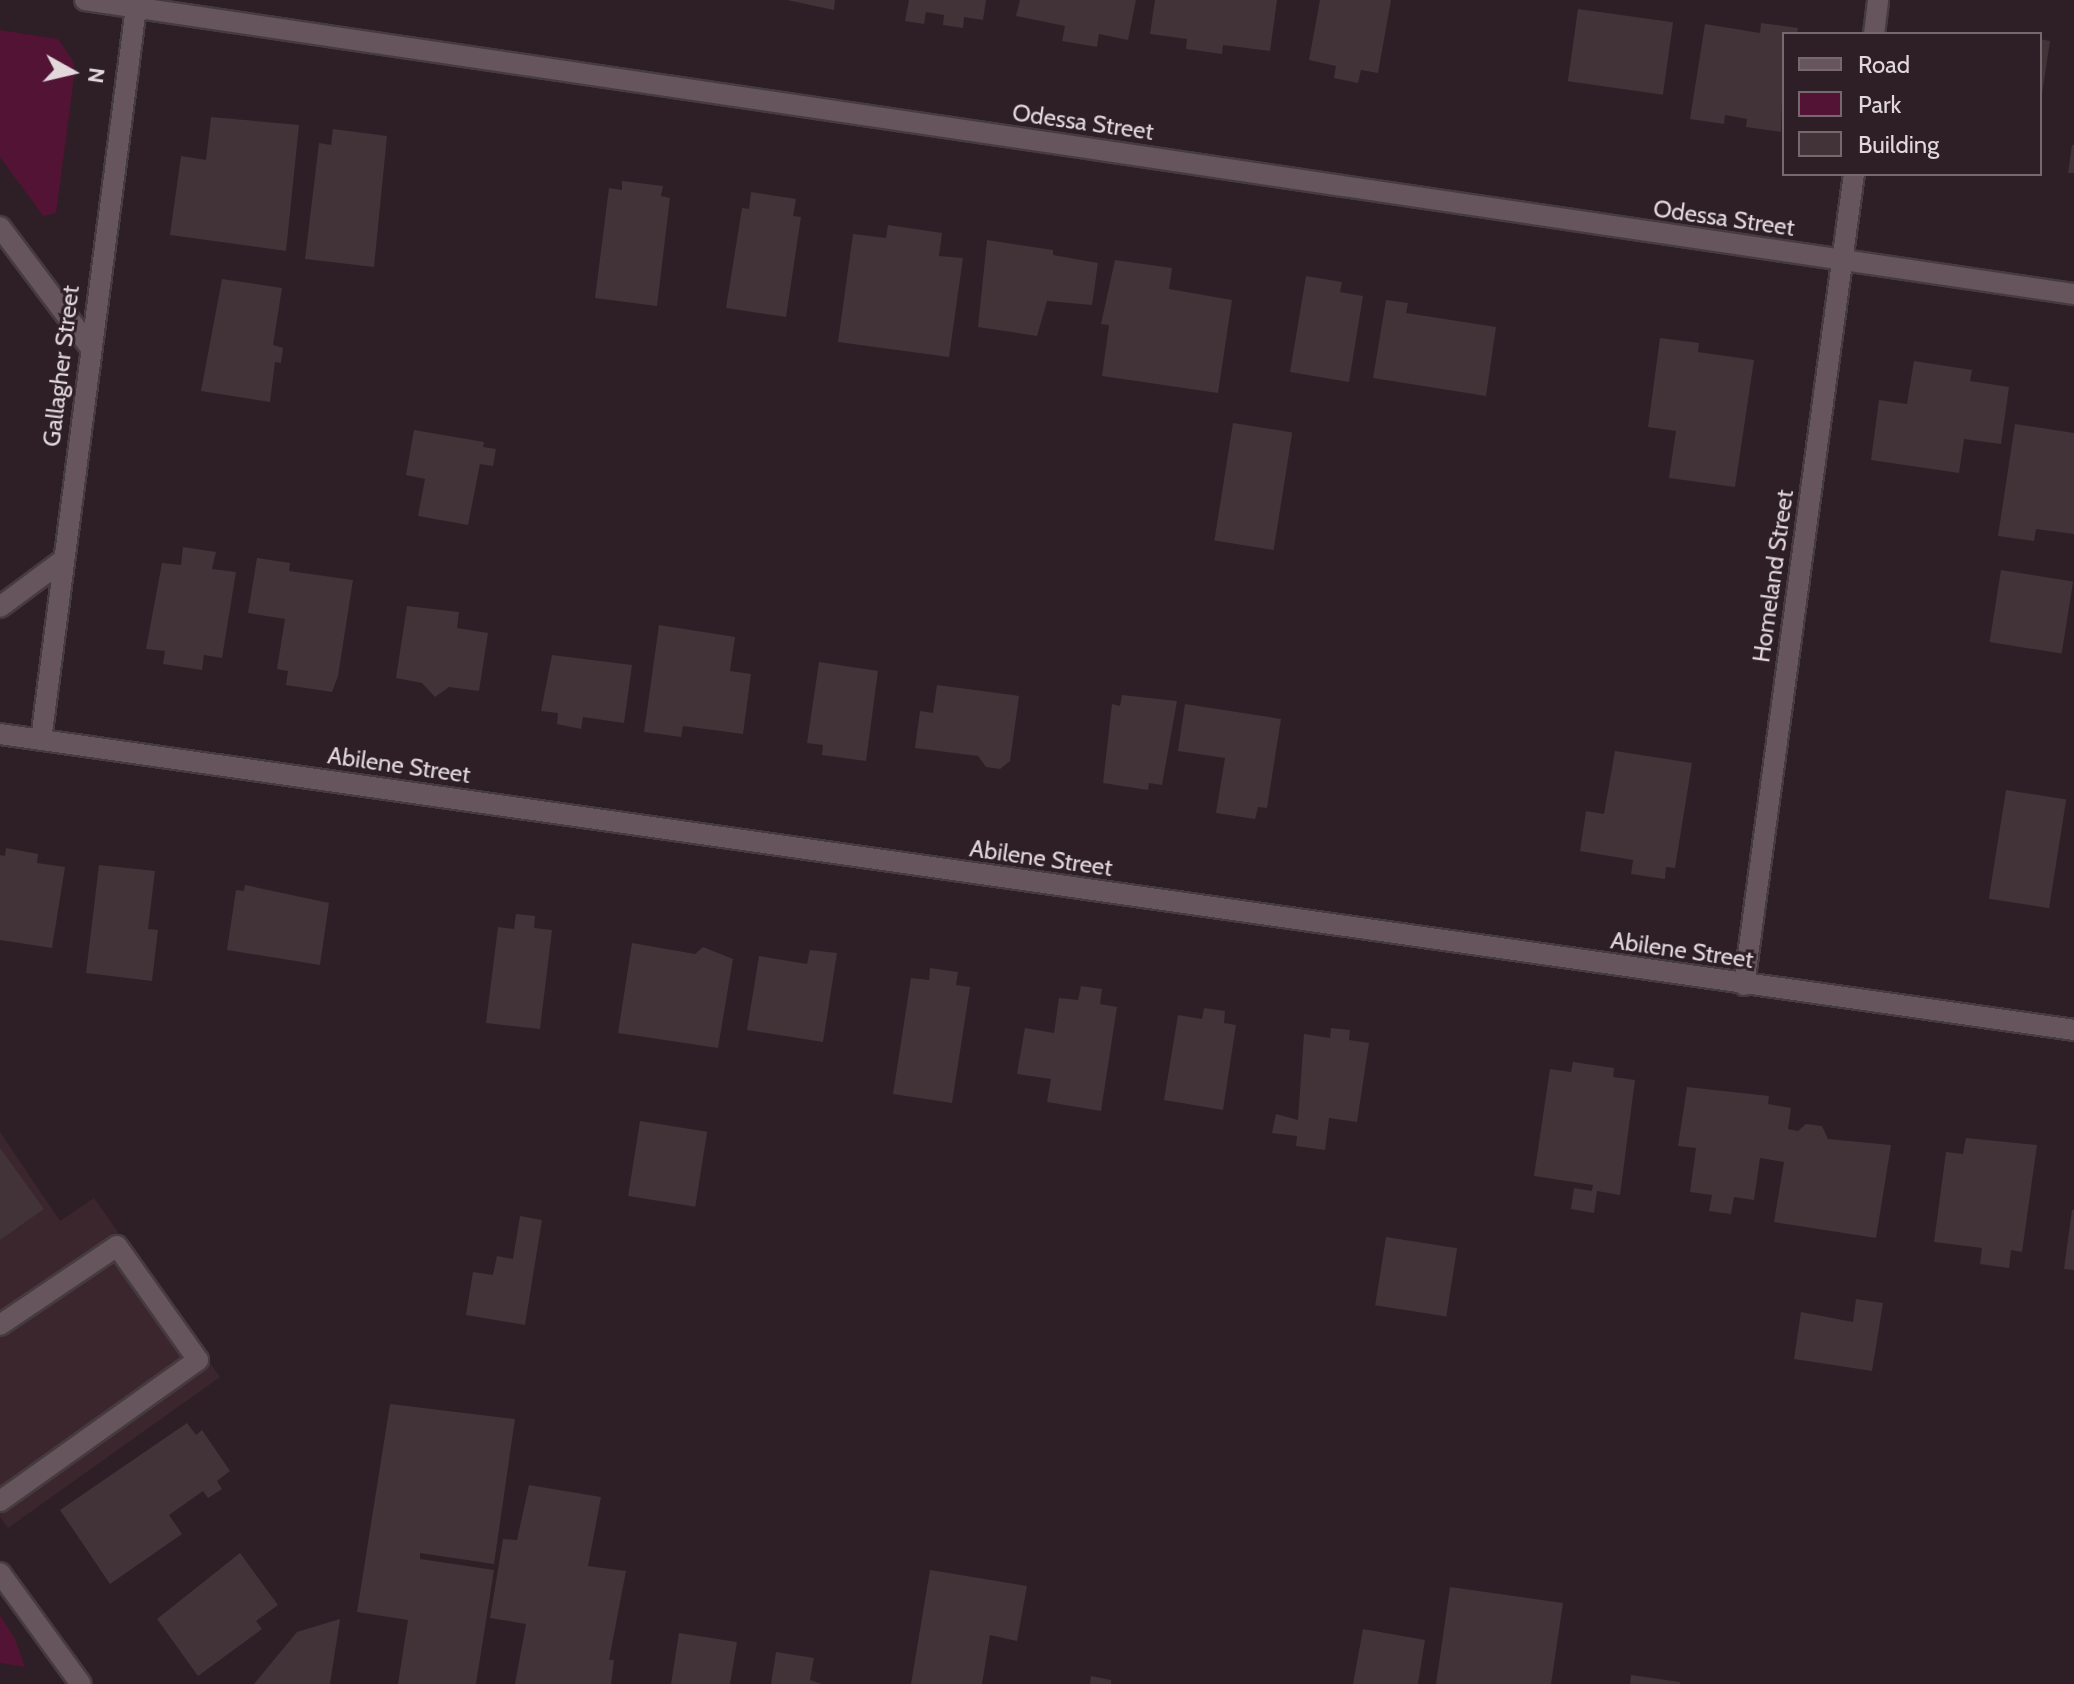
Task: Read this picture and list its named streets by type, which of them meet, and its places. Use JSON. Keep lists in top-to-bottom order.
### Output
{
  "streets": {
    "street": [
      "Odessa Street",
      "Gallagher Street",
      "Homeland Street",
      "Abilene Street"
    ]
  },
  "crossings": [
    ["Odessa Street", "Gallagher Street"],
    ["Odessa Street", "Homeland Street"],
    ["Gallagher Street", "Abilene Street"],
    ["Homeland Street", "Abilene Street"]
  ],
  "legend": ["Road", "Park", "Building"],
  "north": "right"
}
